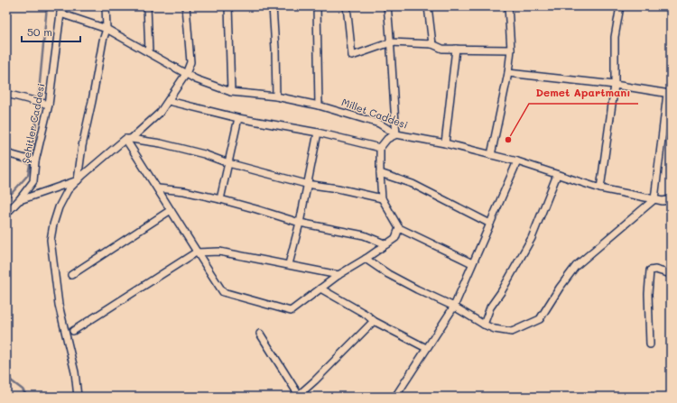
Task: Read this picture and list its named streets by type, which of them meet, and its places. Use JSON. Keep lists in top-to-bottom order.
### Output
{
  "streets": {
    "street": ["Millet Caddesi", "Şehitler Caddesi"]
  },
  "crossings": [
    ["Millet Caddesi", "Şehitler Caddesi"]
  ],
  "places": ["Demet Apartmanı"],
  "scale_bar": "50 m"
}
